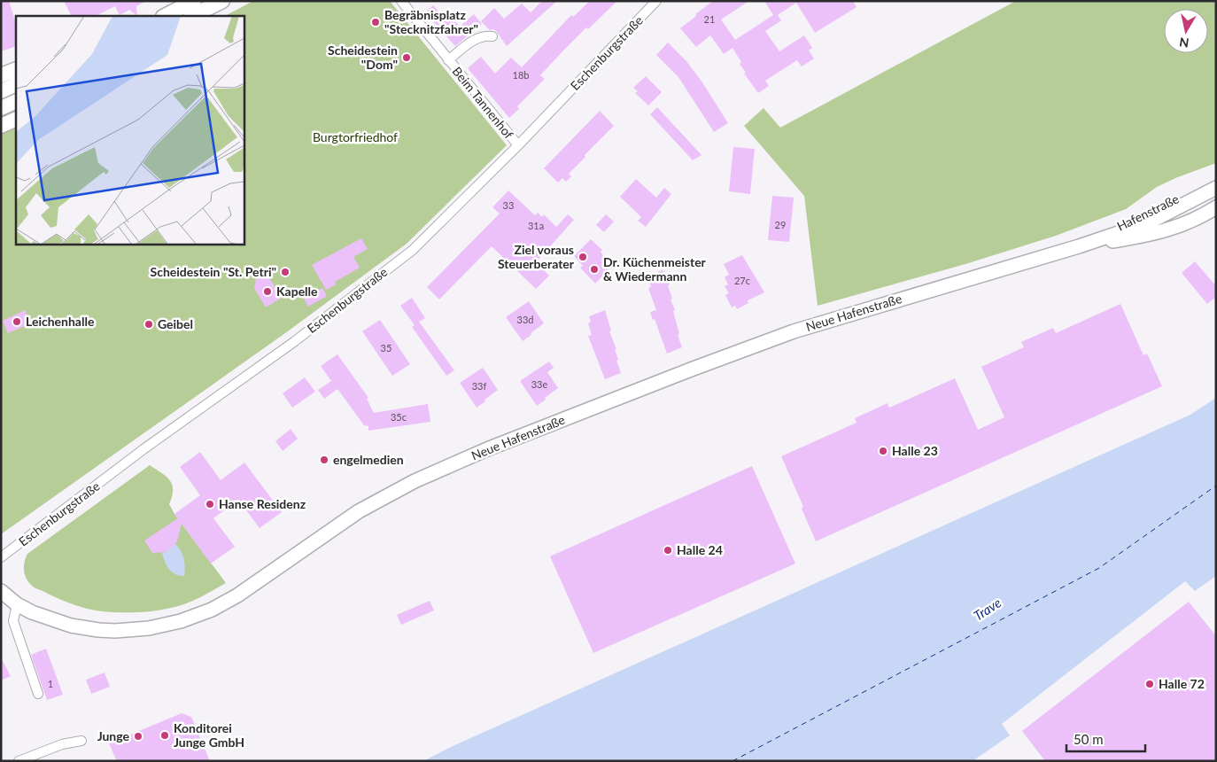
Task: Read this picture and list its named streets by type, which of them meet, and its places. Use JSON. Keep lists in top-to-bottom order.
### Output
{
  "streets": {
    "main road": ["Hafenstraße", "Neue Hafenstraße"],
    "street": ["Eschenburgstraße", "Beim Tannenhof"]
  },
  "crossings": [
    ["Eschenburgstraße", "Beim Tannenhof"],
    ["Hafenstraße", "Neue Hafenstraße"]
  ],
  "water": ["Trave"],
  "parks": ["Burgtorfriedhof"],
  "places": [
    "Begräbnisplatz \"Stecknitzfahrer\"",
    "Scheidestein \"Dom\"",
    "Ziel voraus Steuerberater",
    "Dr. Küchenmeister & Wiedermann",
    "Scheidestein \"St. Petri\"",
    "Kapelle",
    "Leichenhalle",
    "Geibel",
    "Halle 23",
    "engelmedien",
    "Hanse Residenz",
    "Halle 24",
    "Halle 72",
    "Konditorei Junge GmbH",
    "Junge"
  ],
  "house_numbers": [
    "21",
    "18b",
    "33",
    "29",
    "31a",
    "27c",
    "33d",
    "35",
    "33e",
    "33f",
    "35c",
    "1"
  ],
  "scale_bar": "50 m",
  "north": "bottom"
}
